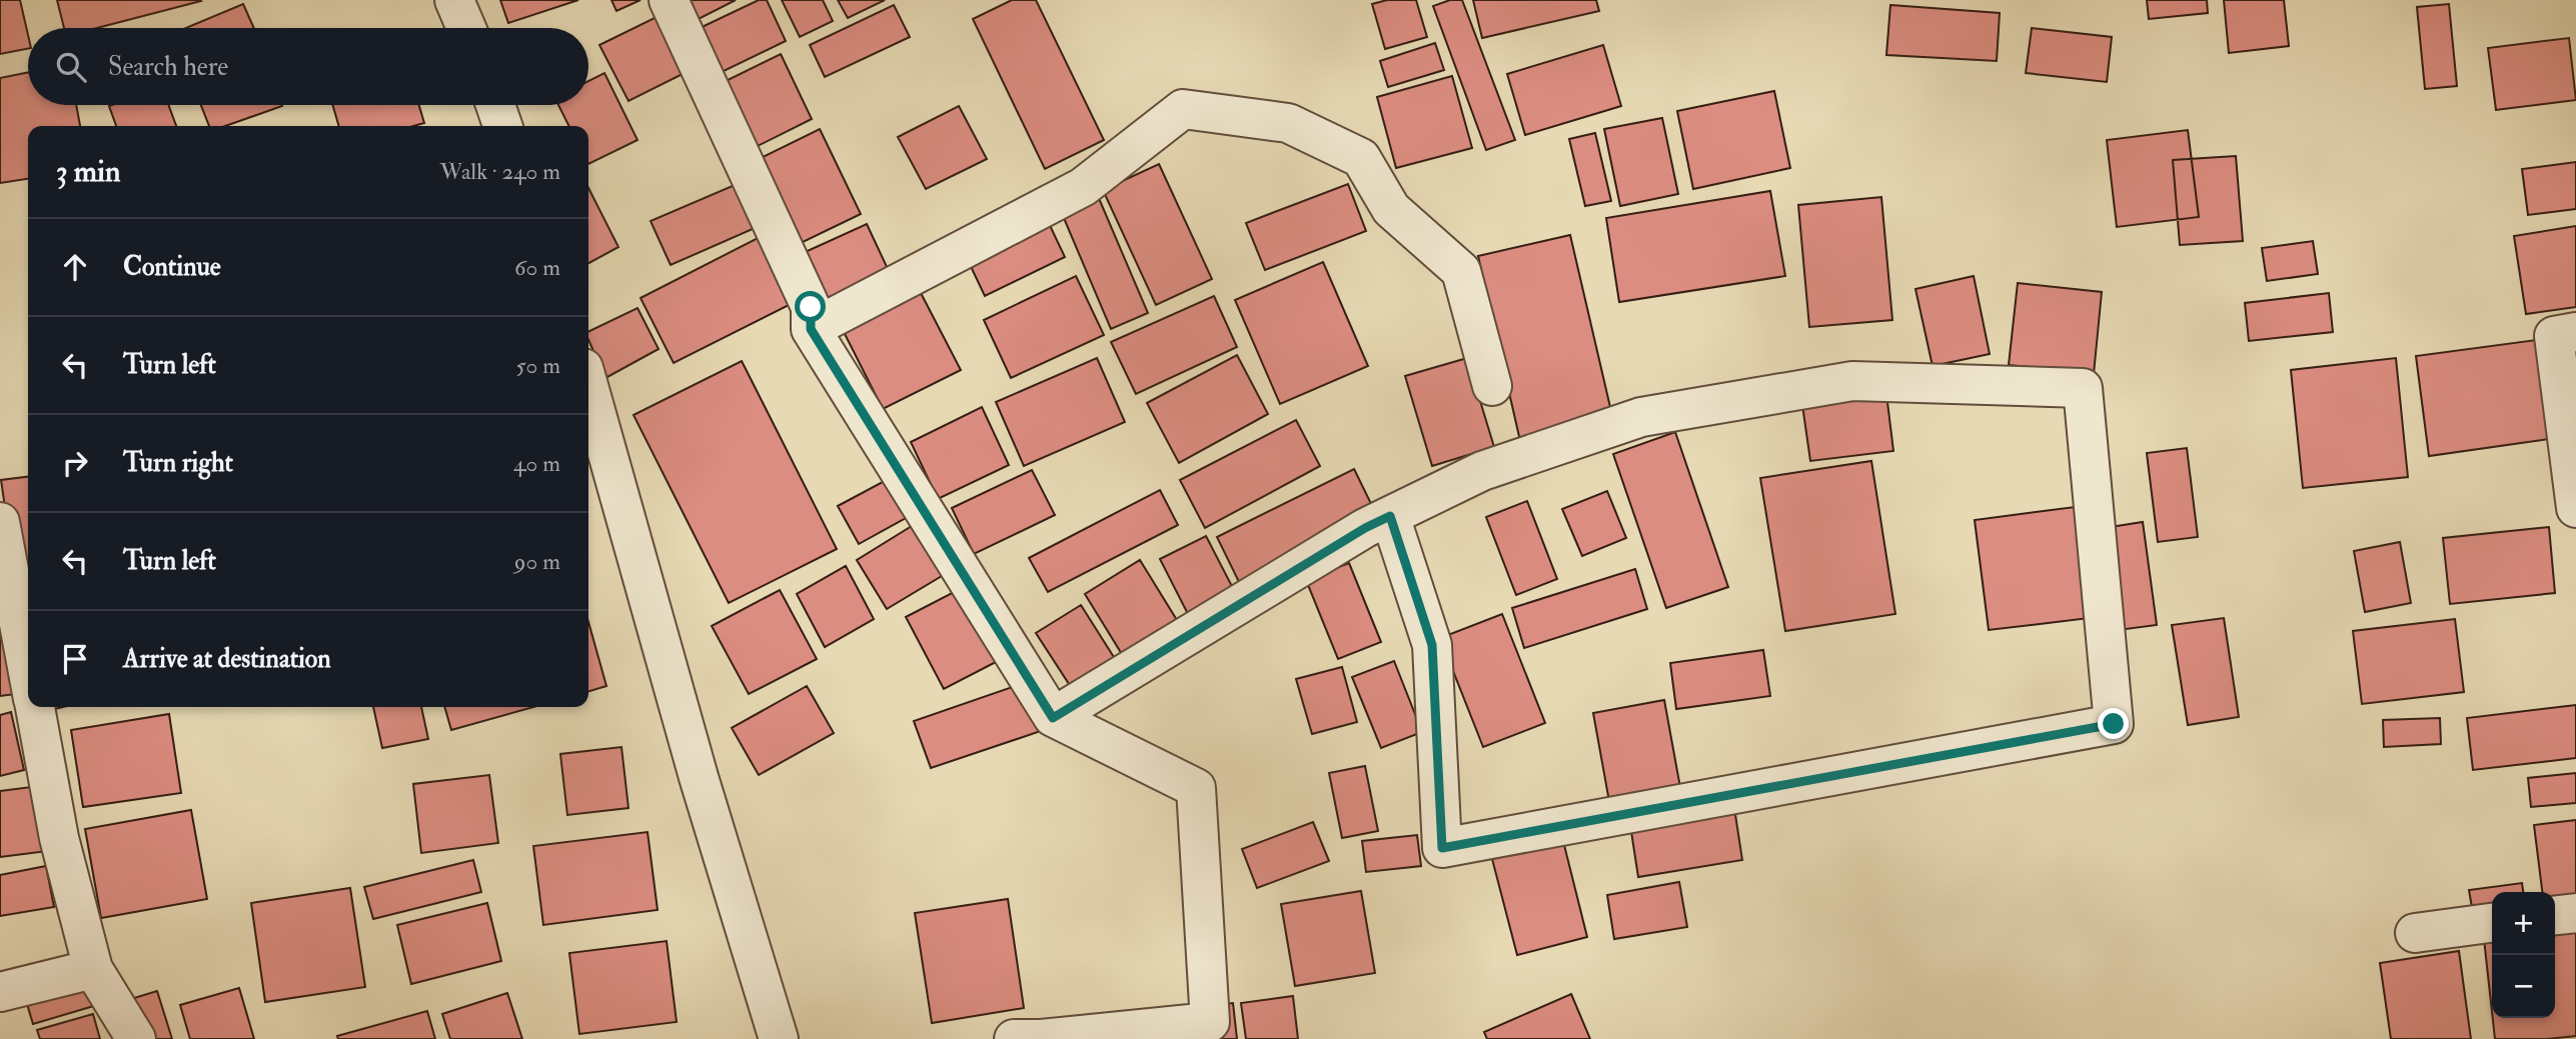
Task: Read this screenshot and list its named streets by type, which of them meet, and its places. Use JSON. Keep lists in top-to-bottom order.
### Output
{
  "page": {
    "search": "Search here",
    "heading": ["3 min", "Walk · 240 m"],
    "list": [
      ["Continue", "60 m"],
      ["Turn left", "50 m"],
      ["Turn right", "40 m"],
      ["Turn left", "90 m"],
      "Arrive at destination"
    ],
    "map_buttons": ["+", "−"]
  }
}
